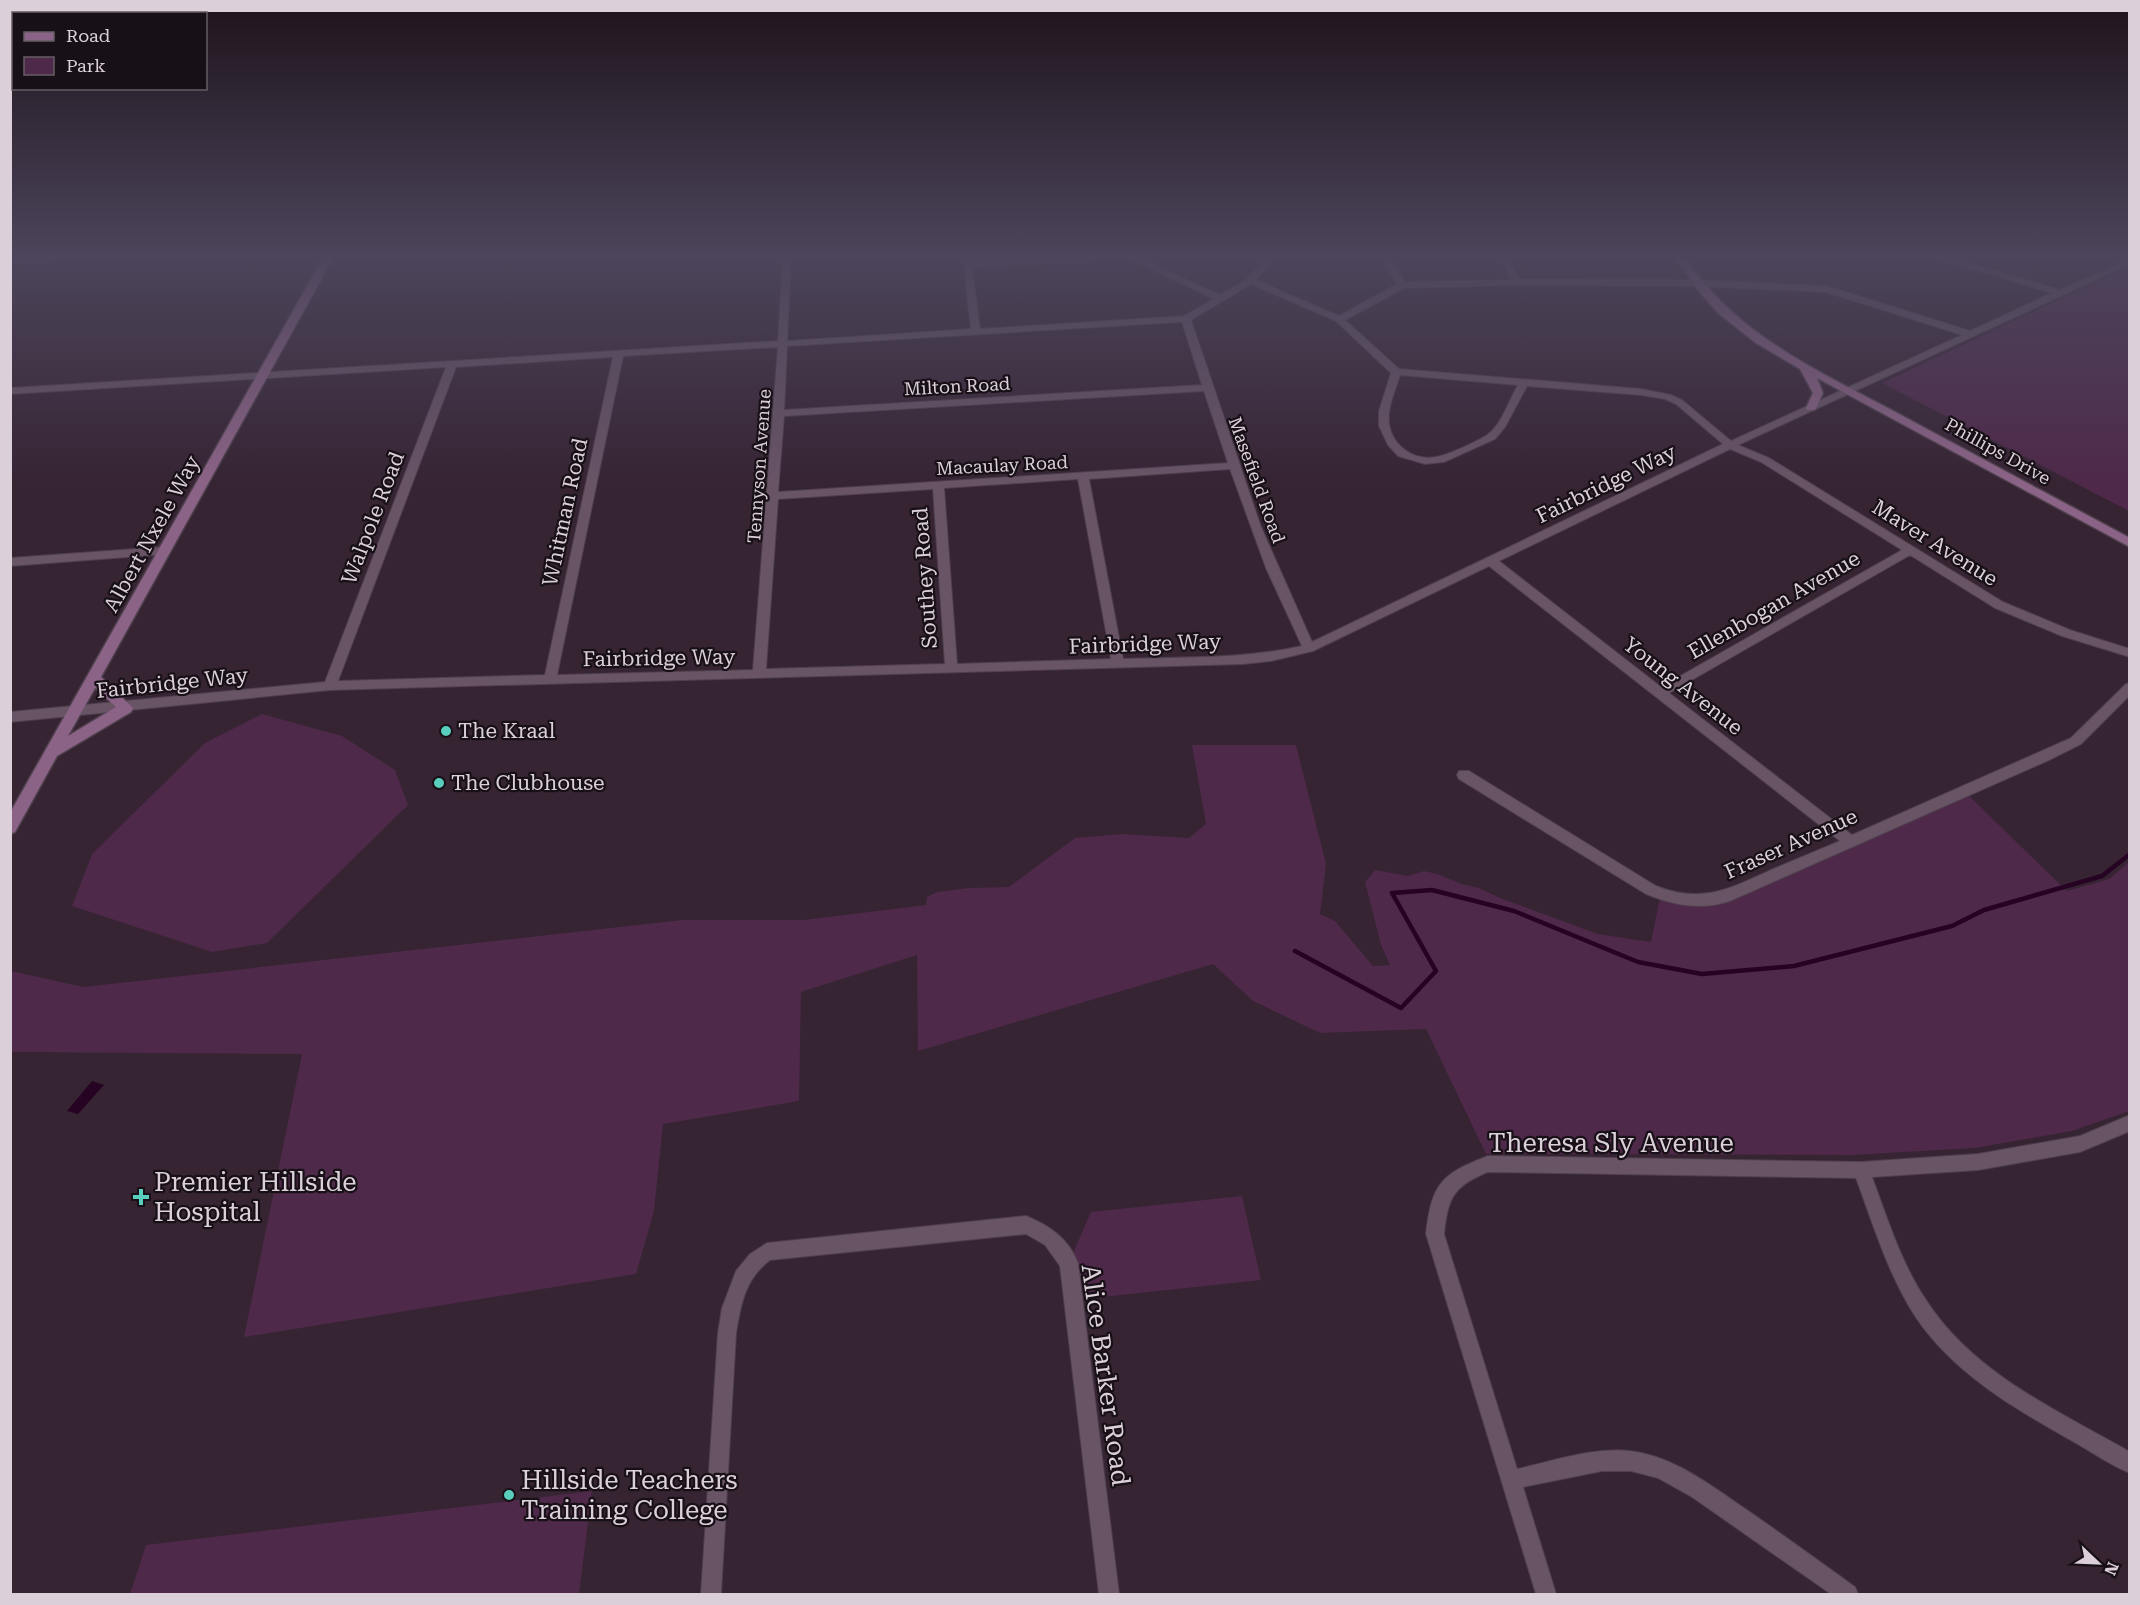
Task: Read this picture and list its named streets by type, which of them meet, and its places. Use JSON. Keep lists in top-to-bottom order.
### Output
{
  "streets": {
    "main road": ["Phillips Drive", "Albert Nxele Way"],
    "street": [
      "Milton Road",
      "Macaulay Road",
      "Tennyson Avenue",
      "Masefield Road",
      "Fairbridge Way",
      "Whitman Road",
      "Walpole Road",
      "Maver Avenue",
      "Southey Road",
      "Ellenbogan Avenue",
      "Young Avenue",
      "Fraser Avenue",
      "Theresa Sly Avenue",
      "Alice Barker Road"
    ]
  },
  "crossings": [
    ["Milton Road", "Tennyson Avenue"],
    ["Milton Road", "Masefield Road"],
    ["Phillips Drive", "Fairbridge Way"],
    ["Macaulay Road", "Tennyson Avenue"],
    ["Macaulay Road", "Masefield Road"],
    ["Macaulay Road", "Southey Road"],
    ["Tennyson Avenue", "Fairbridge Way"],
    ["Masefield Road", "Fairbridge Way"],
    ["Fairbridge Way", "Whitman Road"],
    ["Fairbridge Way", "Walpole Road"],
    ["Fairbridge Way", "Albert Nxele Way"],
    ["Fairbridge Way", "Maver Avenue"],
    ["Fairbridge Way", "Southey Road"],
    ["Fairbridge Way", "Young Avenue"],
    ["Maver Avenue", "Ellenbogan Avenue"],
    ["Ellenbogan Avenue", "Young Avenue"],
    ["Young Avenue", "Fraser Avenue"]
  ],
  "places": {
    "other": ["The Kraal", "The Clubhouse", "Hillside Teachers Training College"],
    "health": ["Premier Hillside Hospital"]
  },
  "legend": ["Road", "Park"],
  "north": "bottom right"
}
